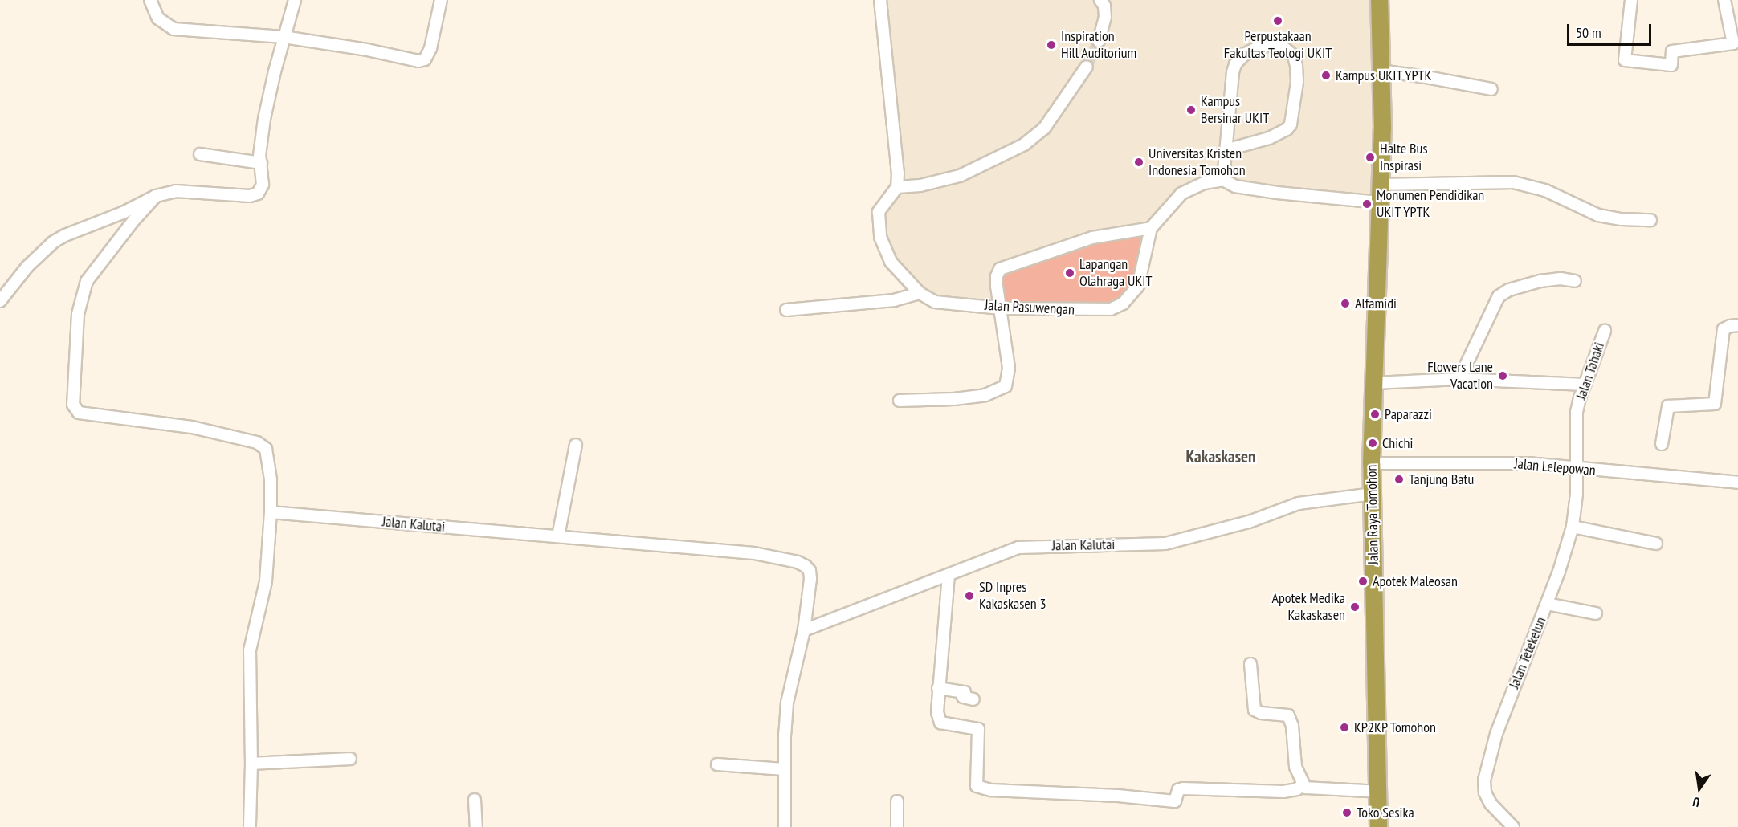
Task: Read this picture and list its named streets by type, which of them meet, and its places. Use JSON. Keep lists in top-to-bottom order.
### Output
{
  "streets": {
    "highway": ["Jalan Raya Tomohon"],
    "street": [
      "Jalan Pasuwengan",
      "Jalan Tahaki",
      "Jalan Lelepowan",
      "Jalan Kalutai",
      "Jalan Tetekelun"
    ]
  },
  "crossings": [
    ["Jalan Tahaki", "Jalan Lelepowan"],
    ["Jalan Tahaki", "Jalan Tetekelun"],
    ["Jalan Lelepowan", "Jalan Raya Tomohon"],
    ["Jalan Lelepowan", "Jalan Tetekelun"],
    ["Jalan Raya Tomohon", "Jalan Kalutai"]
  ],
  "districts": ["Kakaskasen"],
  "places": [
    "Perpustakaan Fakultas Teologi UKIT",
    "Inspiration Hill Auditorium",
    "Kampus UKIT YPTK",
    "Kampus Bersinar UKIT",
    "Halte Bus Inspirasi",
    "Universitas Kristen Indonesia Tomohon",
    "Monumen Pendidikan UKIT YPTK",
    "Lapangan Olahraga UKIT",
    "Alfamidi",
    "Flowers Lane Vacation",
    "Paparazzi",
    "Chichi",
    "Tanjung Batu",
    "Apotek Maleosan",
    "SD Inpres Kakaskasen 3",
    "Apotek Medika Kakaskasen",
    "KP2KP Tomohon",
    "Toko Sesika"
  ],
  "scale_bar": "50 m",
  "north": "bottom"
}
